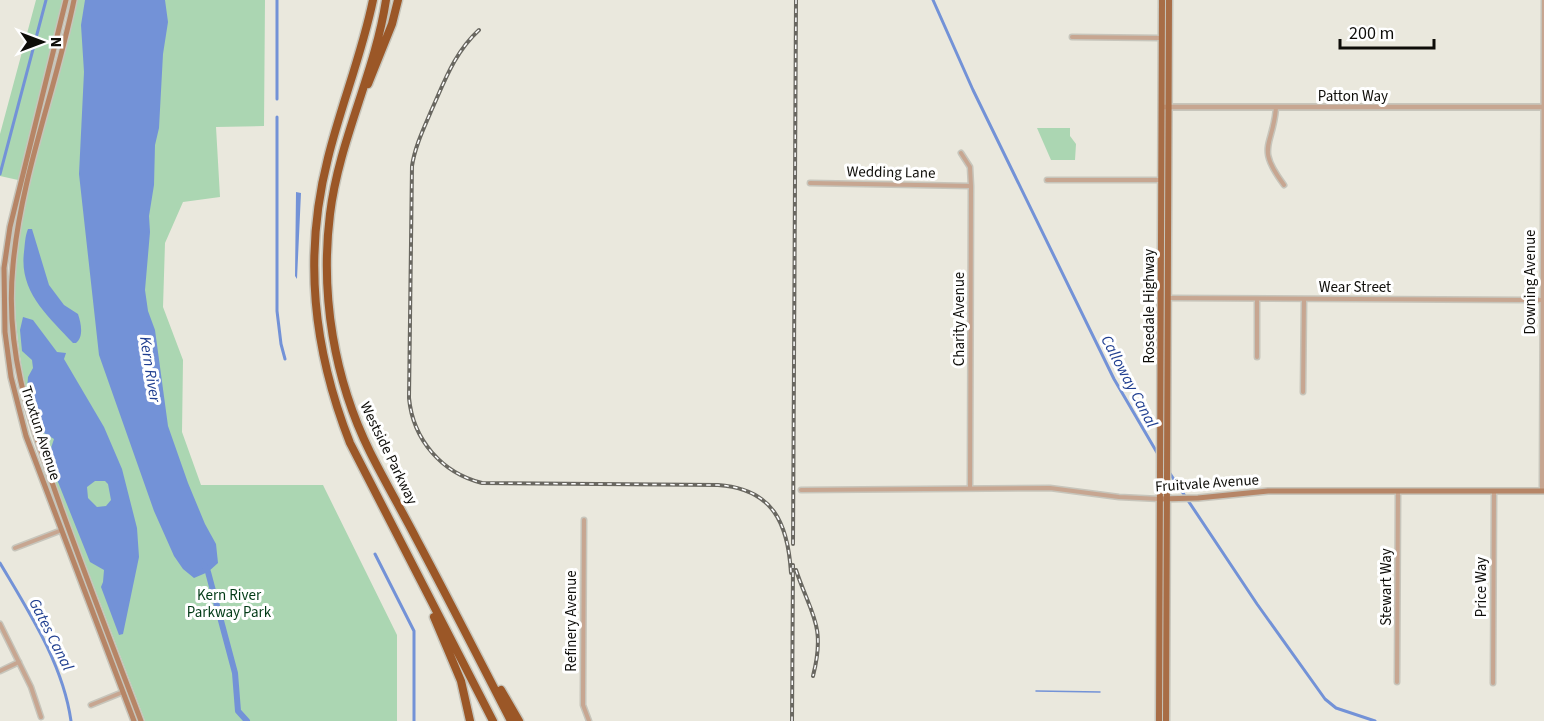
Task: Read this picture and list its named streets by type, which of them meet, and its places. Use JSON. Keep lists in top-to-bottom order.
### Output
{
  "streets": {
    "highway": ["Westside Parkway"],
    "main road": ["Rosedale Highway", "Truxtun Avenue", "Fruitvale Avenue"],
    "street": [
      "Patton Way",
      "Wedding Lane",
      "Downing Avenue",
      "Wear Street",
      "Charity Avenue",
      "Stewart Way",
      "Price Way",
      "Refinery Avenue"
    ]
  },
  "crossings": [
    ["Patton Way", "Downing Avenue"],
    ["Patton Way", "Rosedale Highway"],
    ["Wedding Lane", "Charity Avenue"],
    ["Downing Avenue", "Wear Street"],
    ["Downing Avenue", "Fruitvale Avenue"],
    ["Wear Street", "Rosedale Highway"],
    ["Rosedale Highway", "Fruitvale Avenue"],
    ["Charity Avenue", "Fruitvale Avenue"],
    ["Fruitvale Avenue", "Stewart Way"],
    ["Fruitvale Avenue", "Price Way"]
  ],
  "water": ["Kern River", "Calloway Canal", "Gates Canal"],
  "parks": ["Kern River Parkway Park"],
  "scale_bar": "200 m",
  "north": "right"
}
